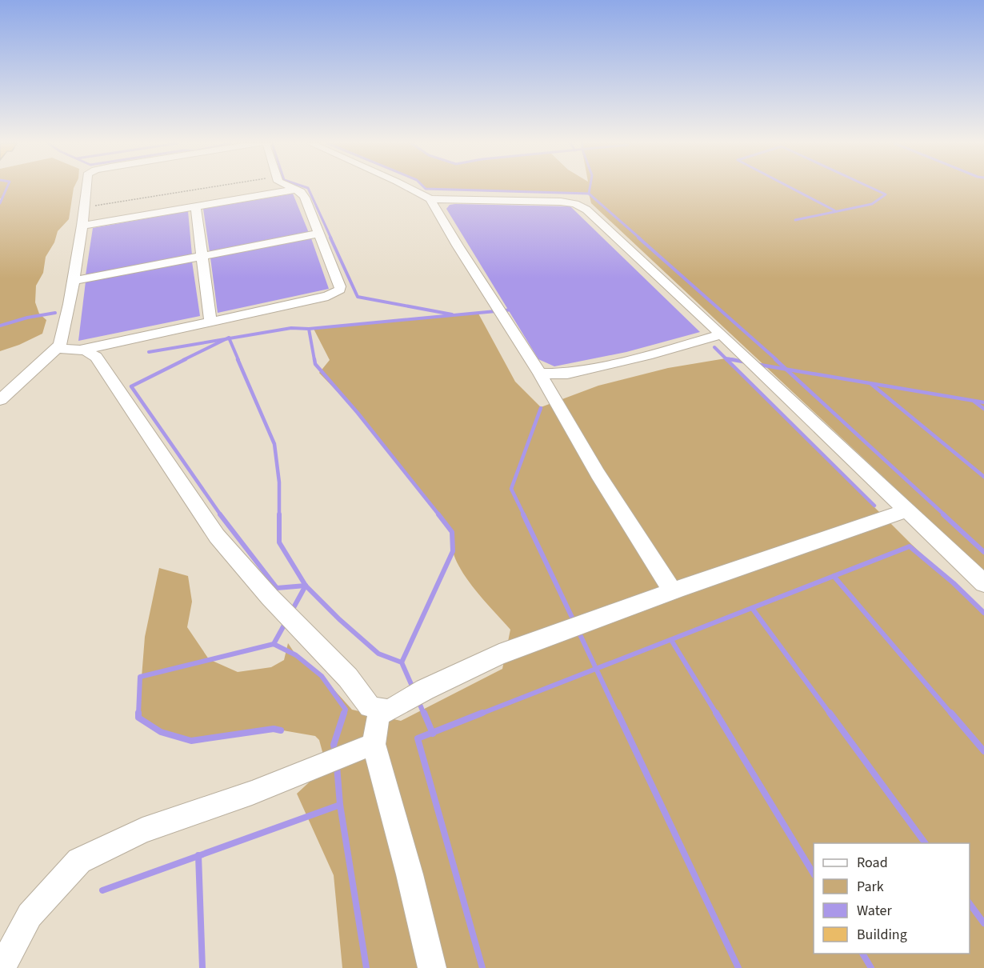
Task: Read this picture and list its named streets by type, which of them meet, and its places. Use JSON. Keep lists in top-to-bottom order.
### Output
{
  "legend": [
    "Road",
    "Park",
    "Water",
    "Building"
  ]
}
